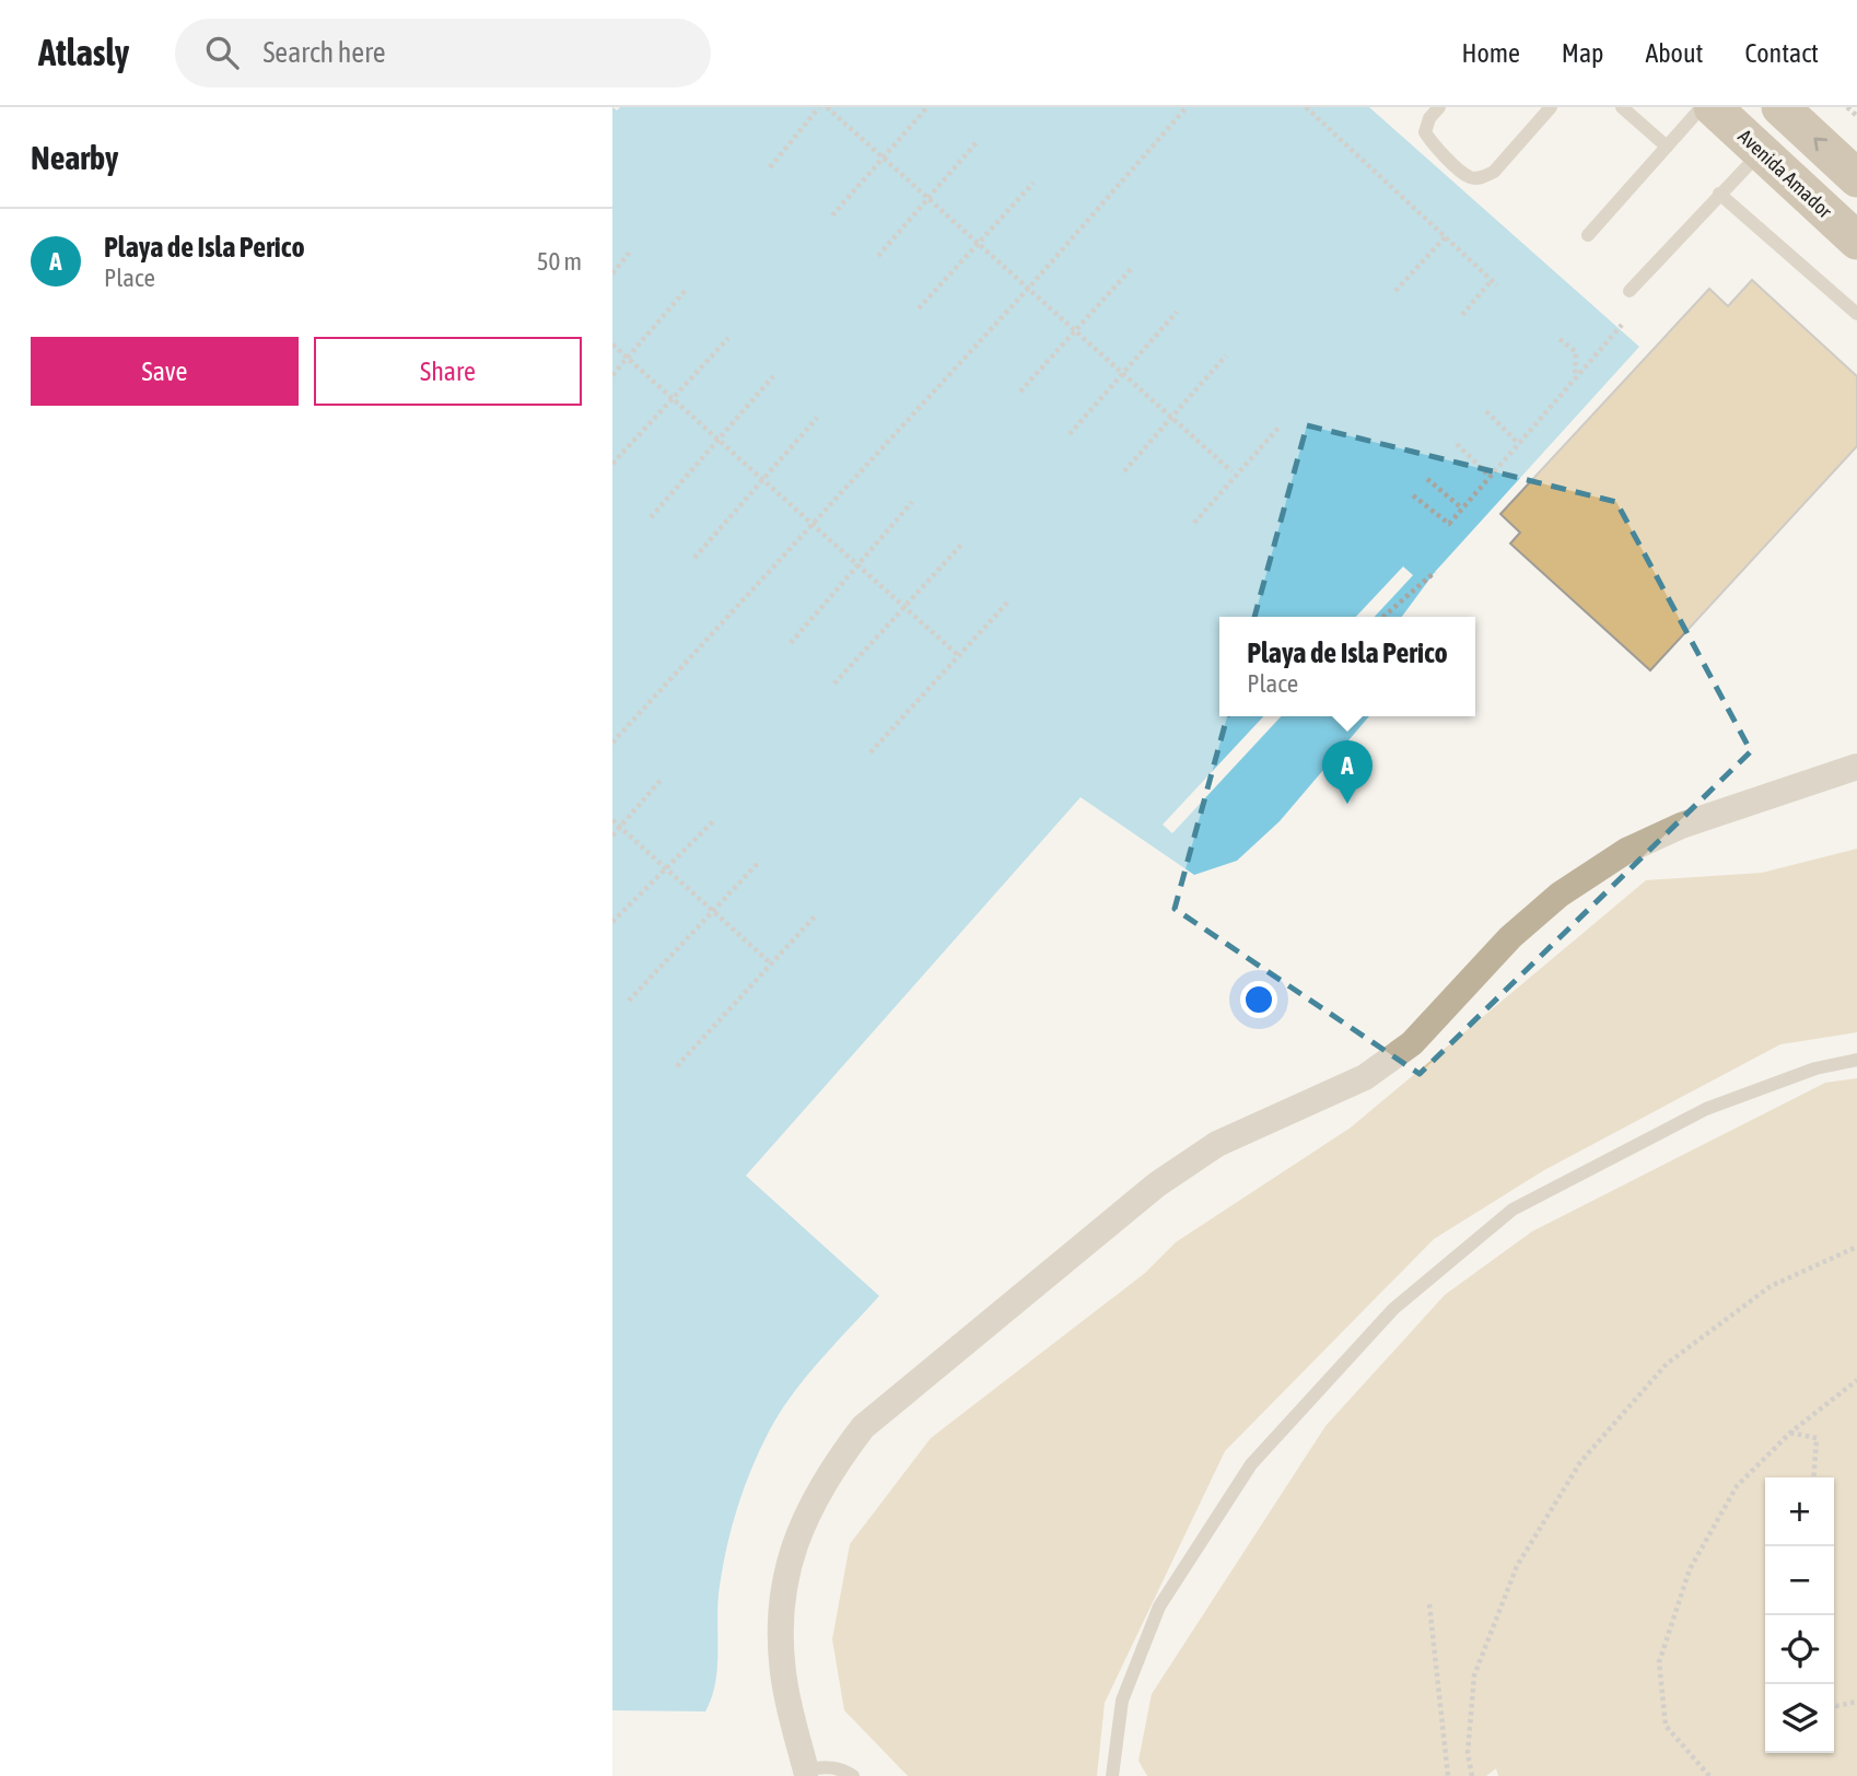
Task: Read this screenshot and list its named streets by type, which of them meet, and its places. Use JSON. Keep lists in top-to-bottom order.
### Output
{
  "streets": {
    "main road": ["Avenida Amador"]
  },
  "page": {
    "header": "Atlasly",
    "search": "Search here",
    "nav": [
      "Home",
      "Map",
      "About",
      "Contact"
    ],
    "heading": "Nearby",
    "list": [
      {
        "mark": "A",
        "name": "Playa de Isla Perico",
        "note": "Place",
        "value": "50 m"
      }
    ],
    "buttons": ["Save", "Share"],
    "popup": ["Playa de Isla Perico", "Place"],
    "pins": "A",
    "map_buttons": ["+", "−"]
  }
}
